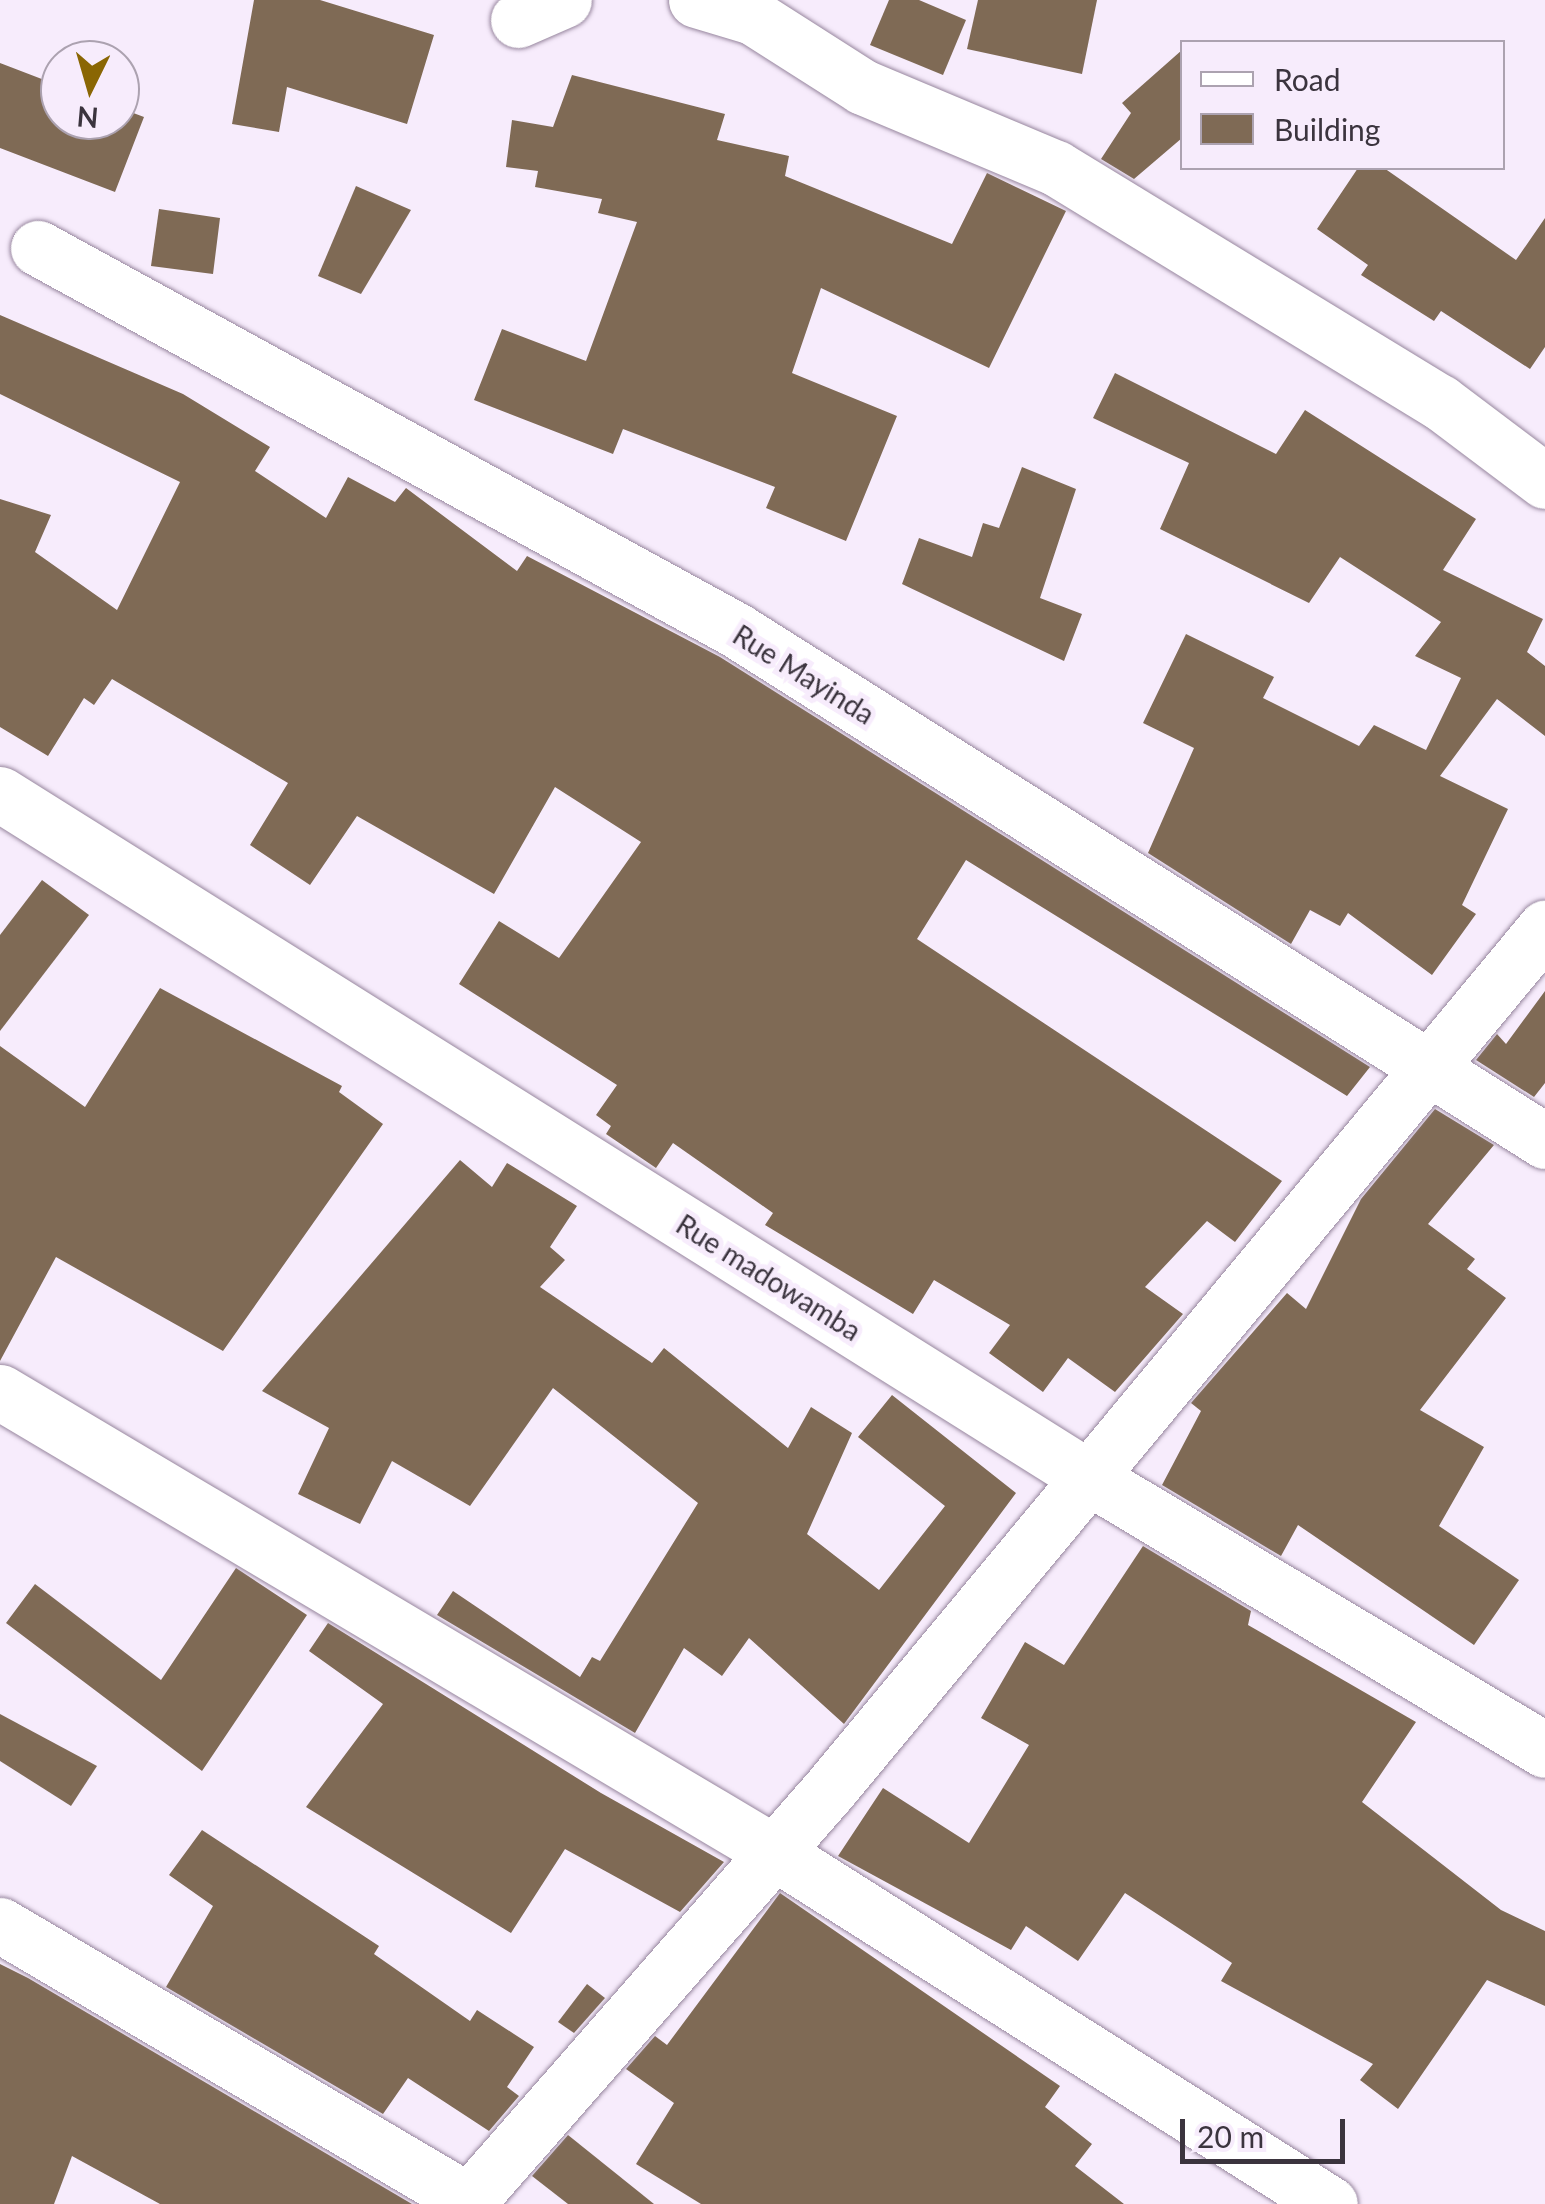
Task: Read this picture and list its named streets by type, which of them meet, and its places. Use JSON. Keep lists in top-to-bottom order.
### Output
{
  "streets": {
    "street": ["Rue Mayinda", "Rue madowamba"]
  },
  "legend": ["Road", "Building"],
  "scale_bar": "20 m",
  "north": "bottom"
}
